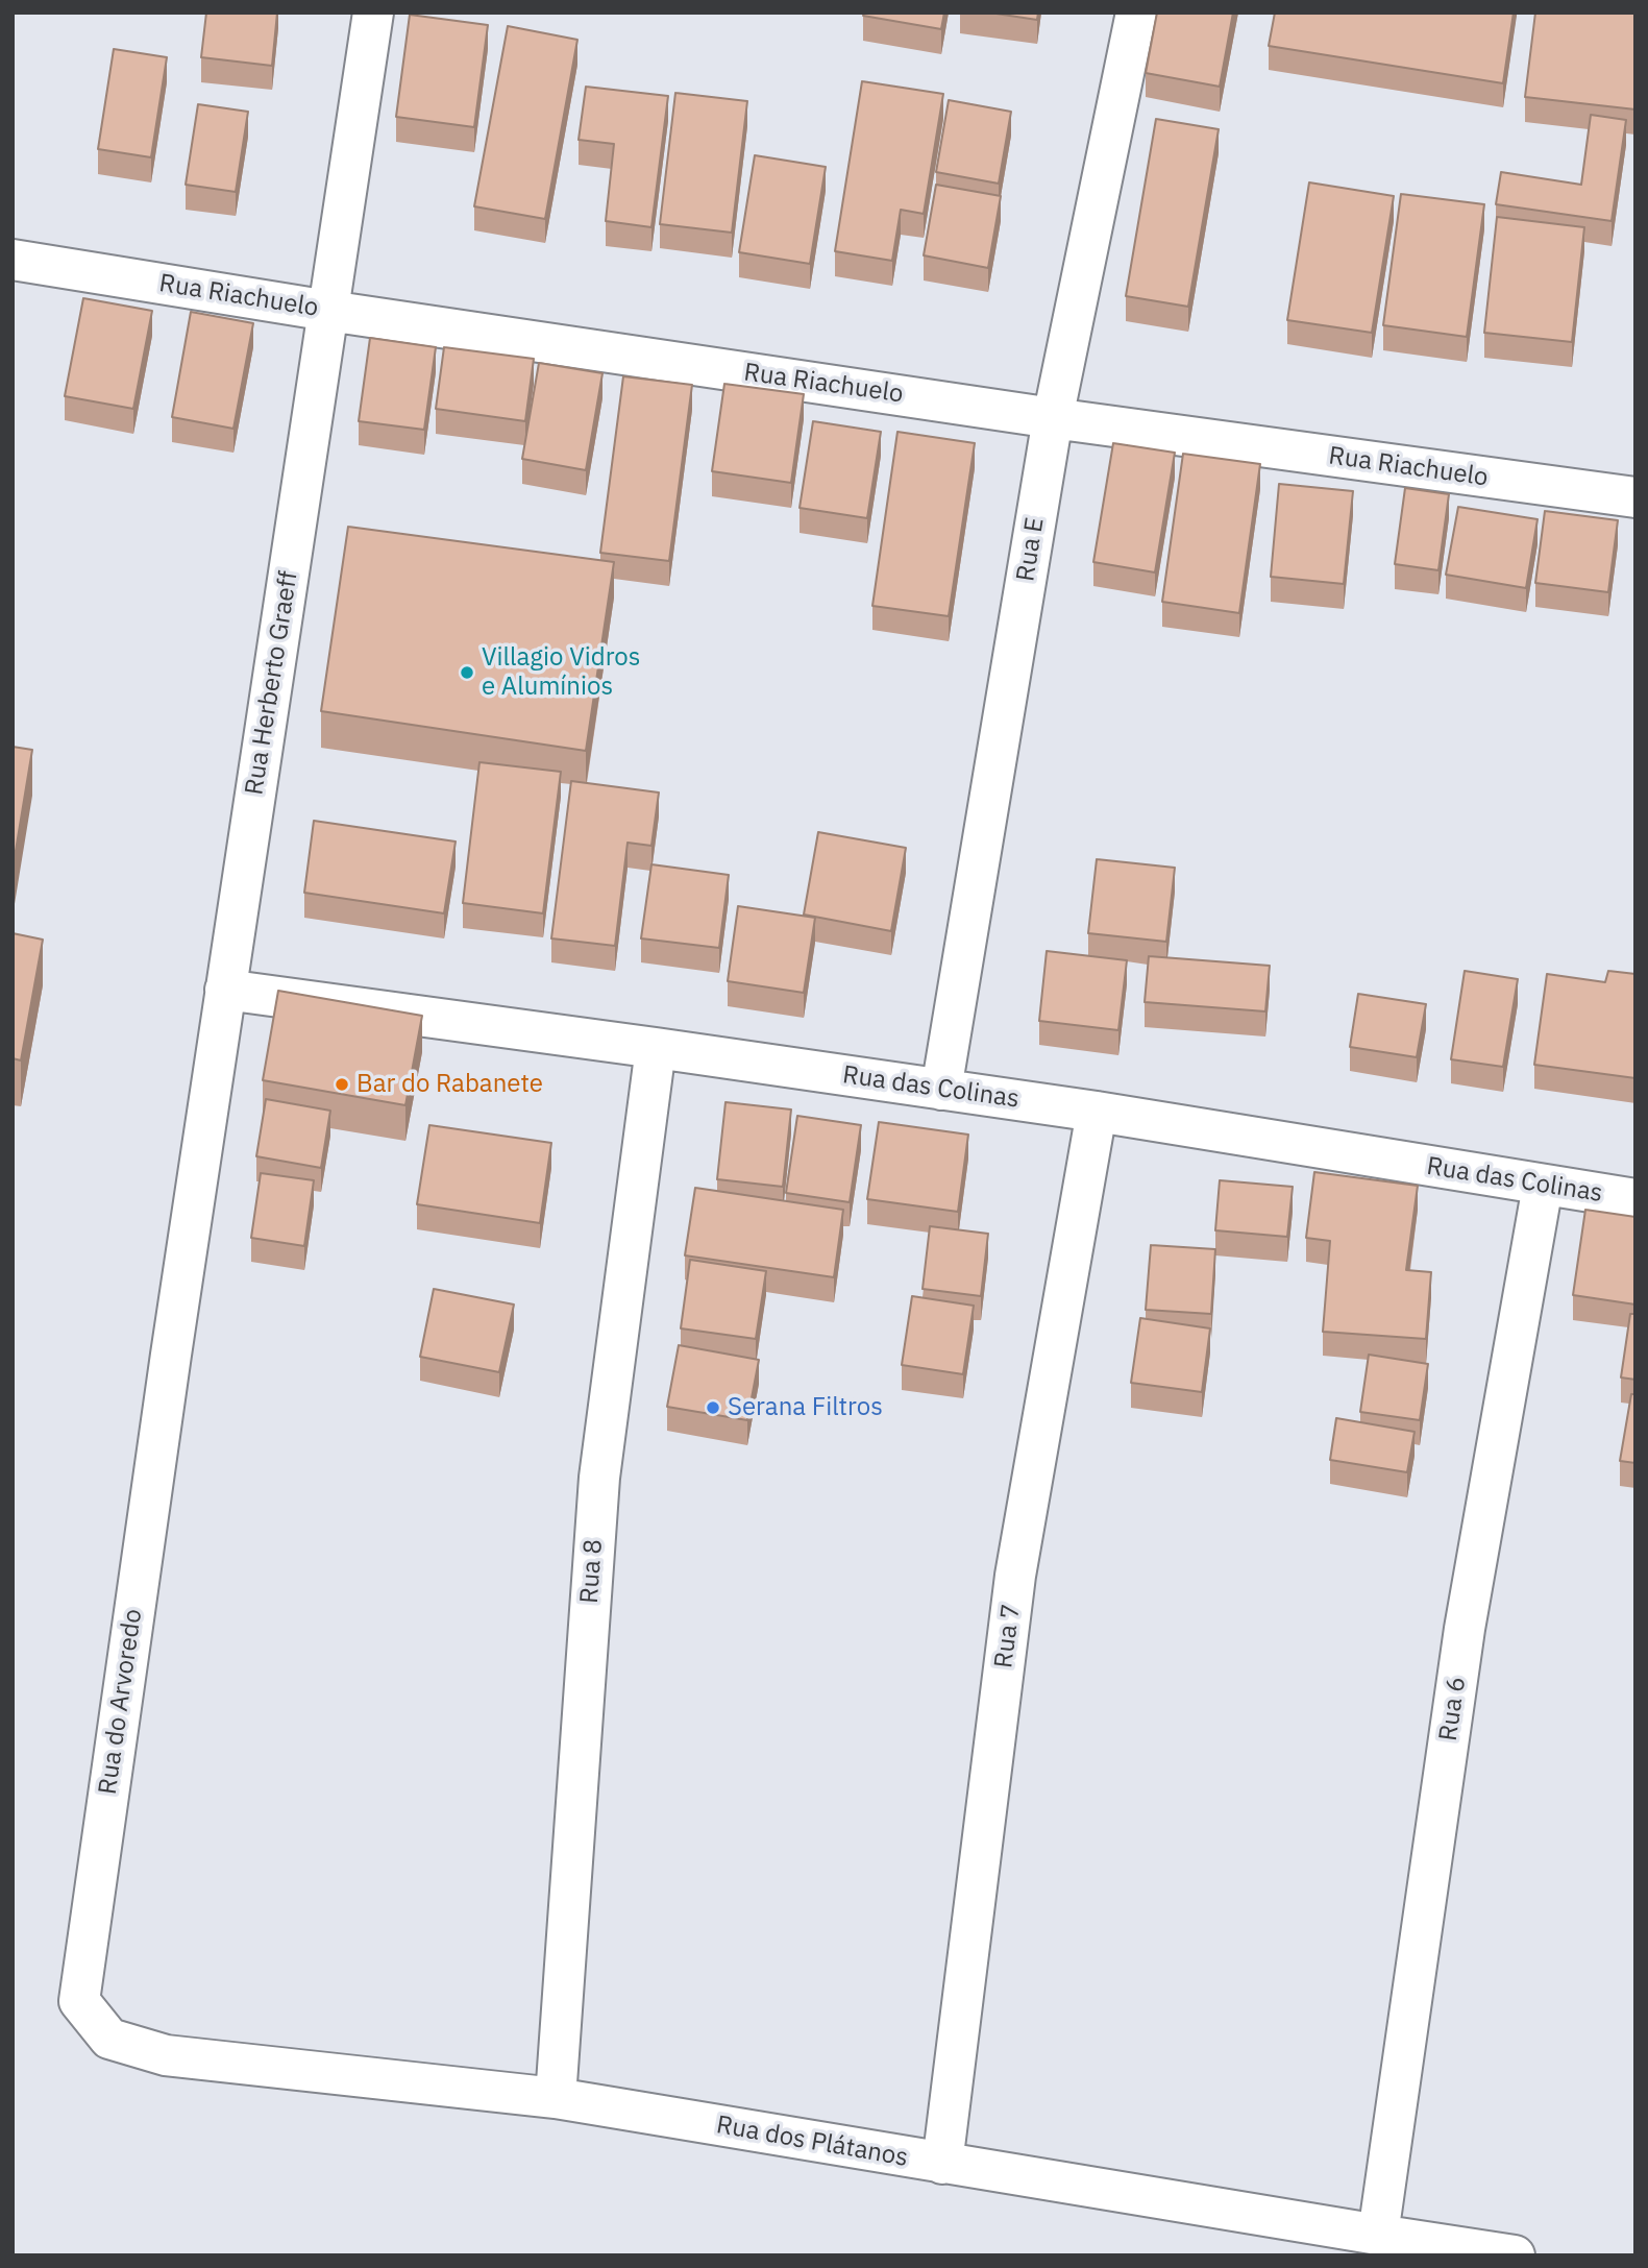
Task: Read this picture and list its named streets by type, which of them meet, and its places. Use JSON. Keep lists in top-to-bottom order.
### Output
{
  "streets": {
    "street": [
      "Rua Riachuelo",
      "Rua E",
      "Rua Herberto Graeff",
      "Rua das Colinas",
      "Rua 8",
      "Rua 7",
      "Rua do Arvoredo",
      "Rua 6",
      "Rua dos Plátanos"
    ]
  },
  "crossings": [
    ["Rua Riachuelo", "Rua E"],
    ["Rua Riachuelo", "Rua Herberto Graeff"],
    ["Rua E", "Rua das Colinas"],
    ["Rua Herberto Graeff", "Rua das Colinas"],
    ["Rua Herberto Graeff", "Rua do Arvoredo"],
    ["Rua das Colinas", "Rua 8"],
    ["Rua das Colinas", "Rua 7"],
    ["Rua das Colinas", "Rua 6"],
    ["Rua 8", "Rua dos Plátanos"],
    ["Rua 7", "Rua dos Plátanos"],
    ["Rua do Arvoredo", "Rua dos Plátanos"],
    ["Rua 6", "Rua dos Plátanos"]
  ],
  "places": ["Villagio Vidros e Alumínios", "Bar do Rabanete", "Serana Filtros"]
}
